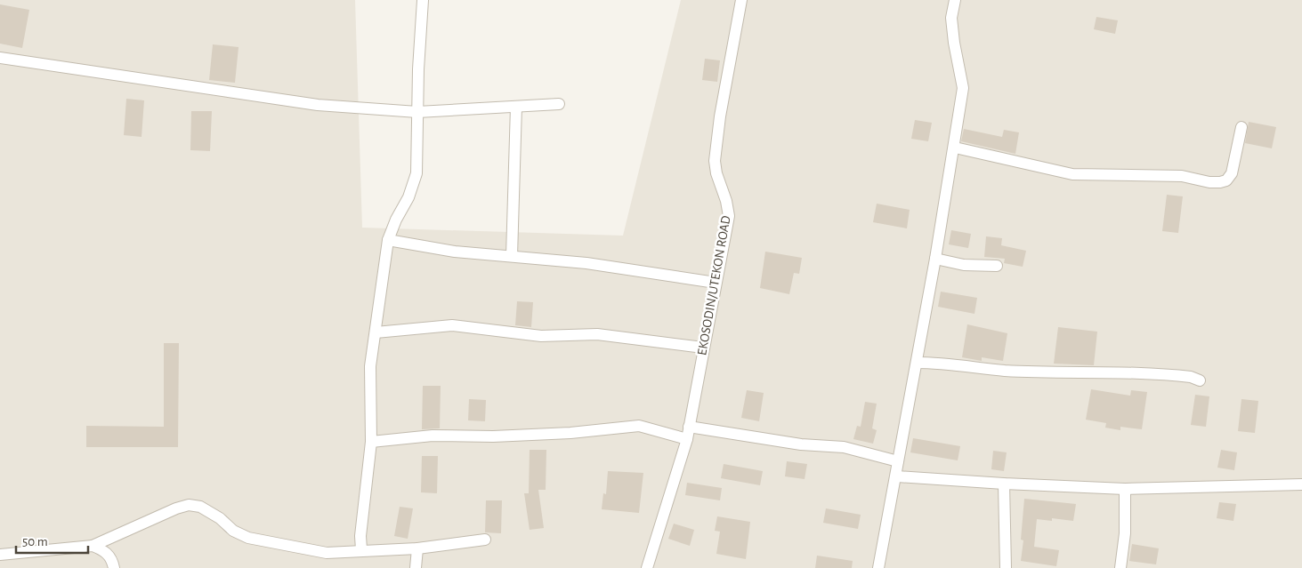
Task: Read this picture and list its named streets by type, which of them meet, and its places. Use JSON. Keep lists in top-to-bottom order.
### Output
{
  "streets": {
    "street": ["EKOSODIN/UTEKON ROAD"]
  },
  "scale_bar": "50 m"
}
